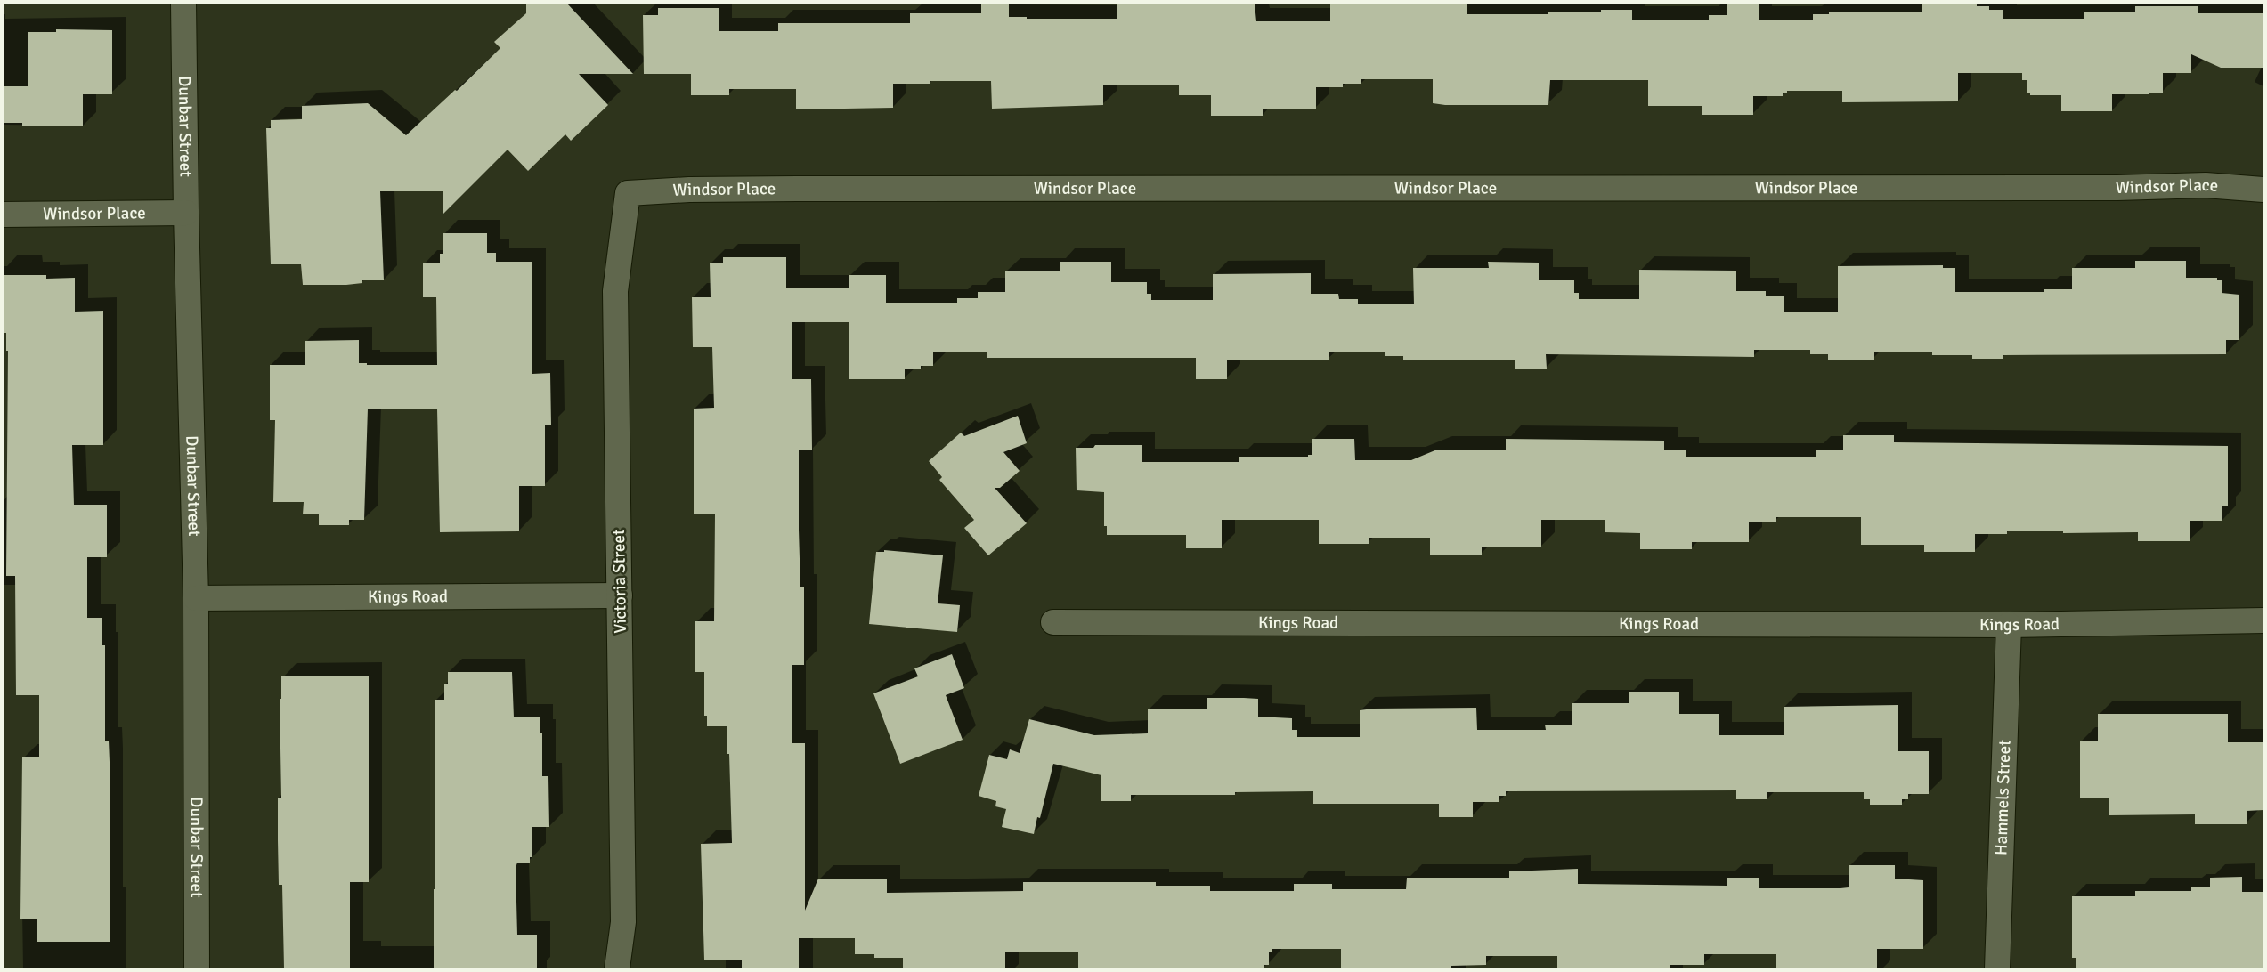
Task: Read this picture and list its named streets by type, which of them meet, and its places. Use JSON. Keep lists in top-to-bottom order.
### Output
{
  "streets": {
    "street": [
      "Dunbar Street",
      "Windsor Place",
      "Victoria Street",
      "Kings Road",
      "Hammels Street"
    ]
  },
  "crossings": [
    ["Dunbar Street", "Windsor Place"],
    ["Dunbar Street", "Kings Road"],
    ["Windsor Place", "Victoria Street"],
    ["Victoria Street", "Kings Road"],
    ["Kings Road", "Hammels Street"]
  ]
}
